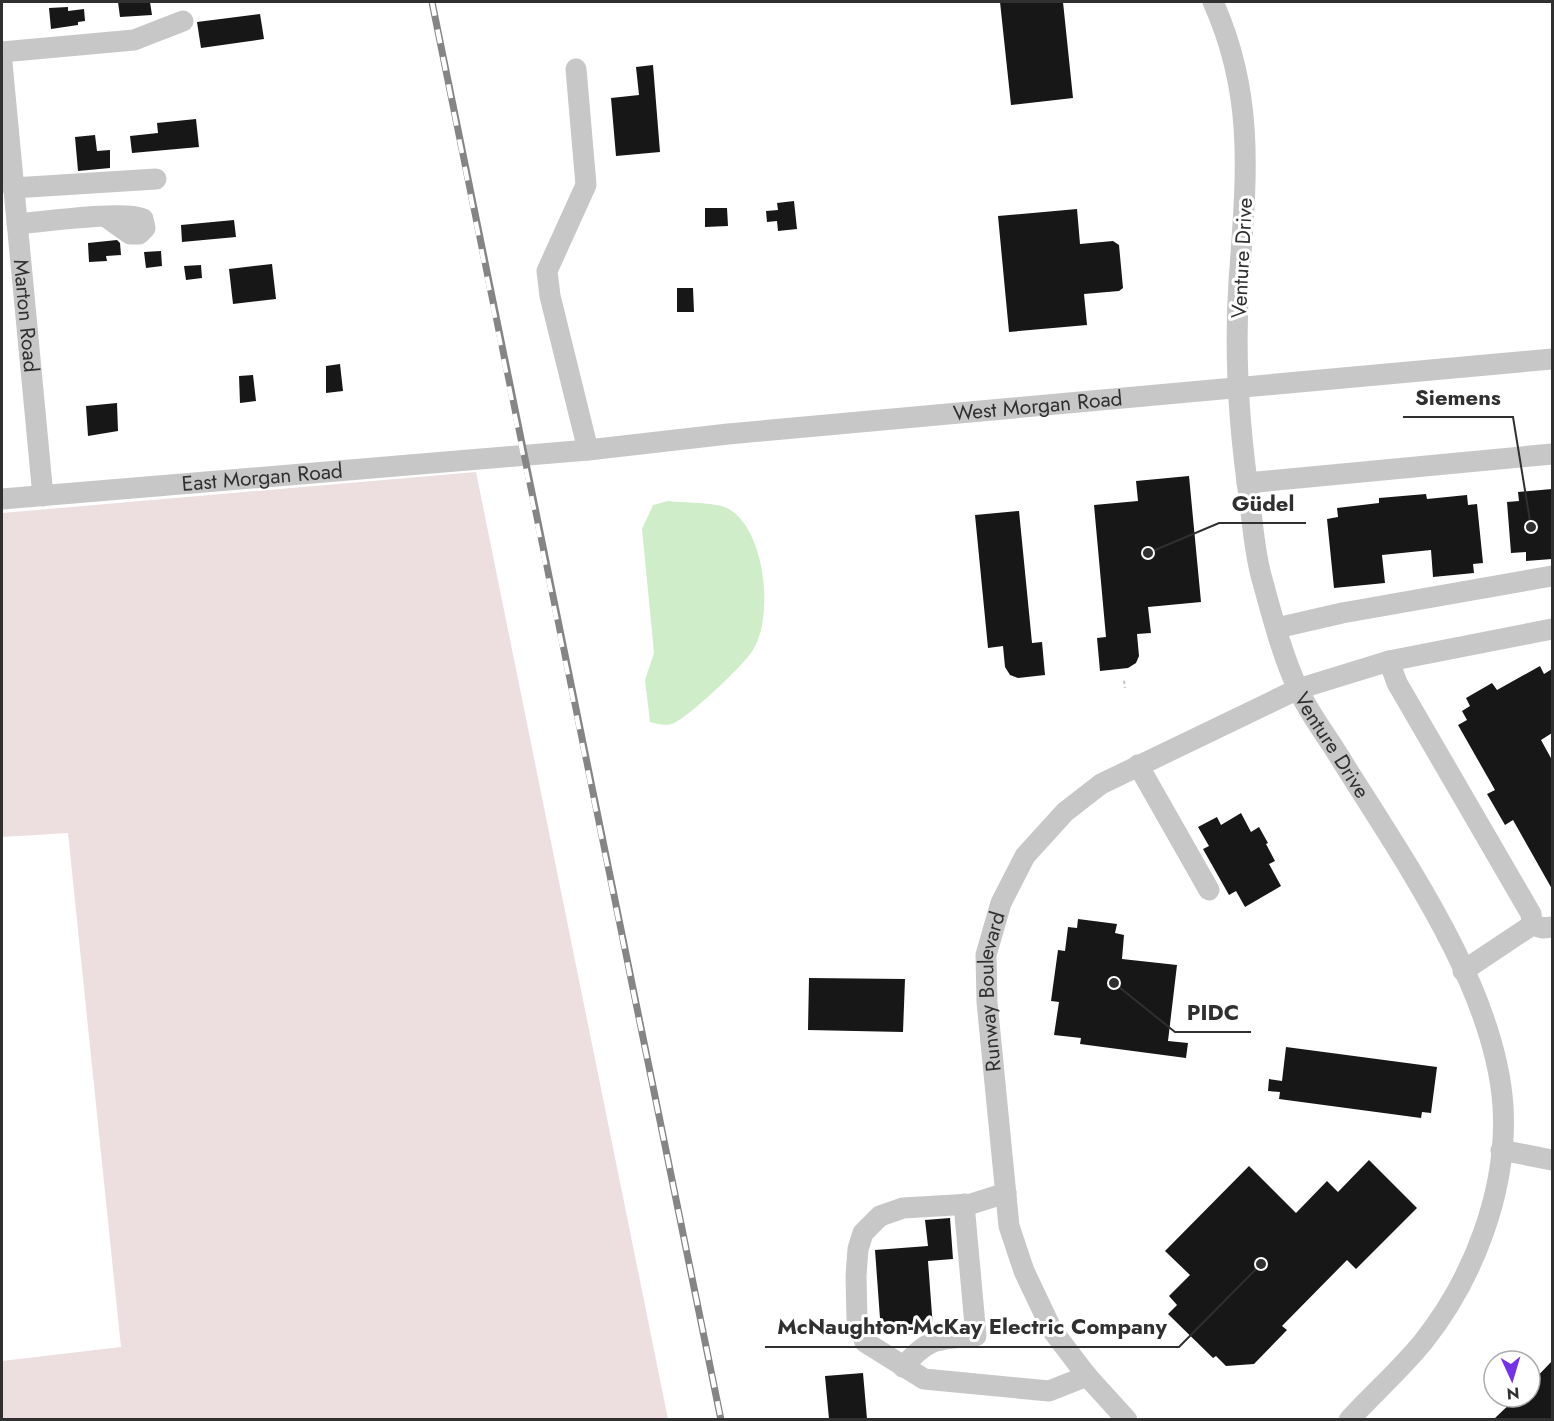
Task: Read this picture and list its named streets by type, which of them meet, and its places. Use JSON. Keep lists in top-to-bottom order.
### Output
{
  "streets": {
    "street": [
      "Venture Drive",
      "Marton Road",
      "West Morgan Road",
      "East Morgan Road",
      "Runway Boulevard"
    ]
  },
  "crossings": [
    ["Venture Drive", "West Morgan Road"],
    ["Venture Drive", "Runway Boulevard"],
    ["Marton Road", "East Morgan Road"],
    ["West Morgan Road", "East Morgan Road"]
  ],
  "places": [
    "Siemens",
    "Güdel",
    "PIDC",
    "McNaughton-McKay Electric Company"
  ],
  "north": "bottom"
}
